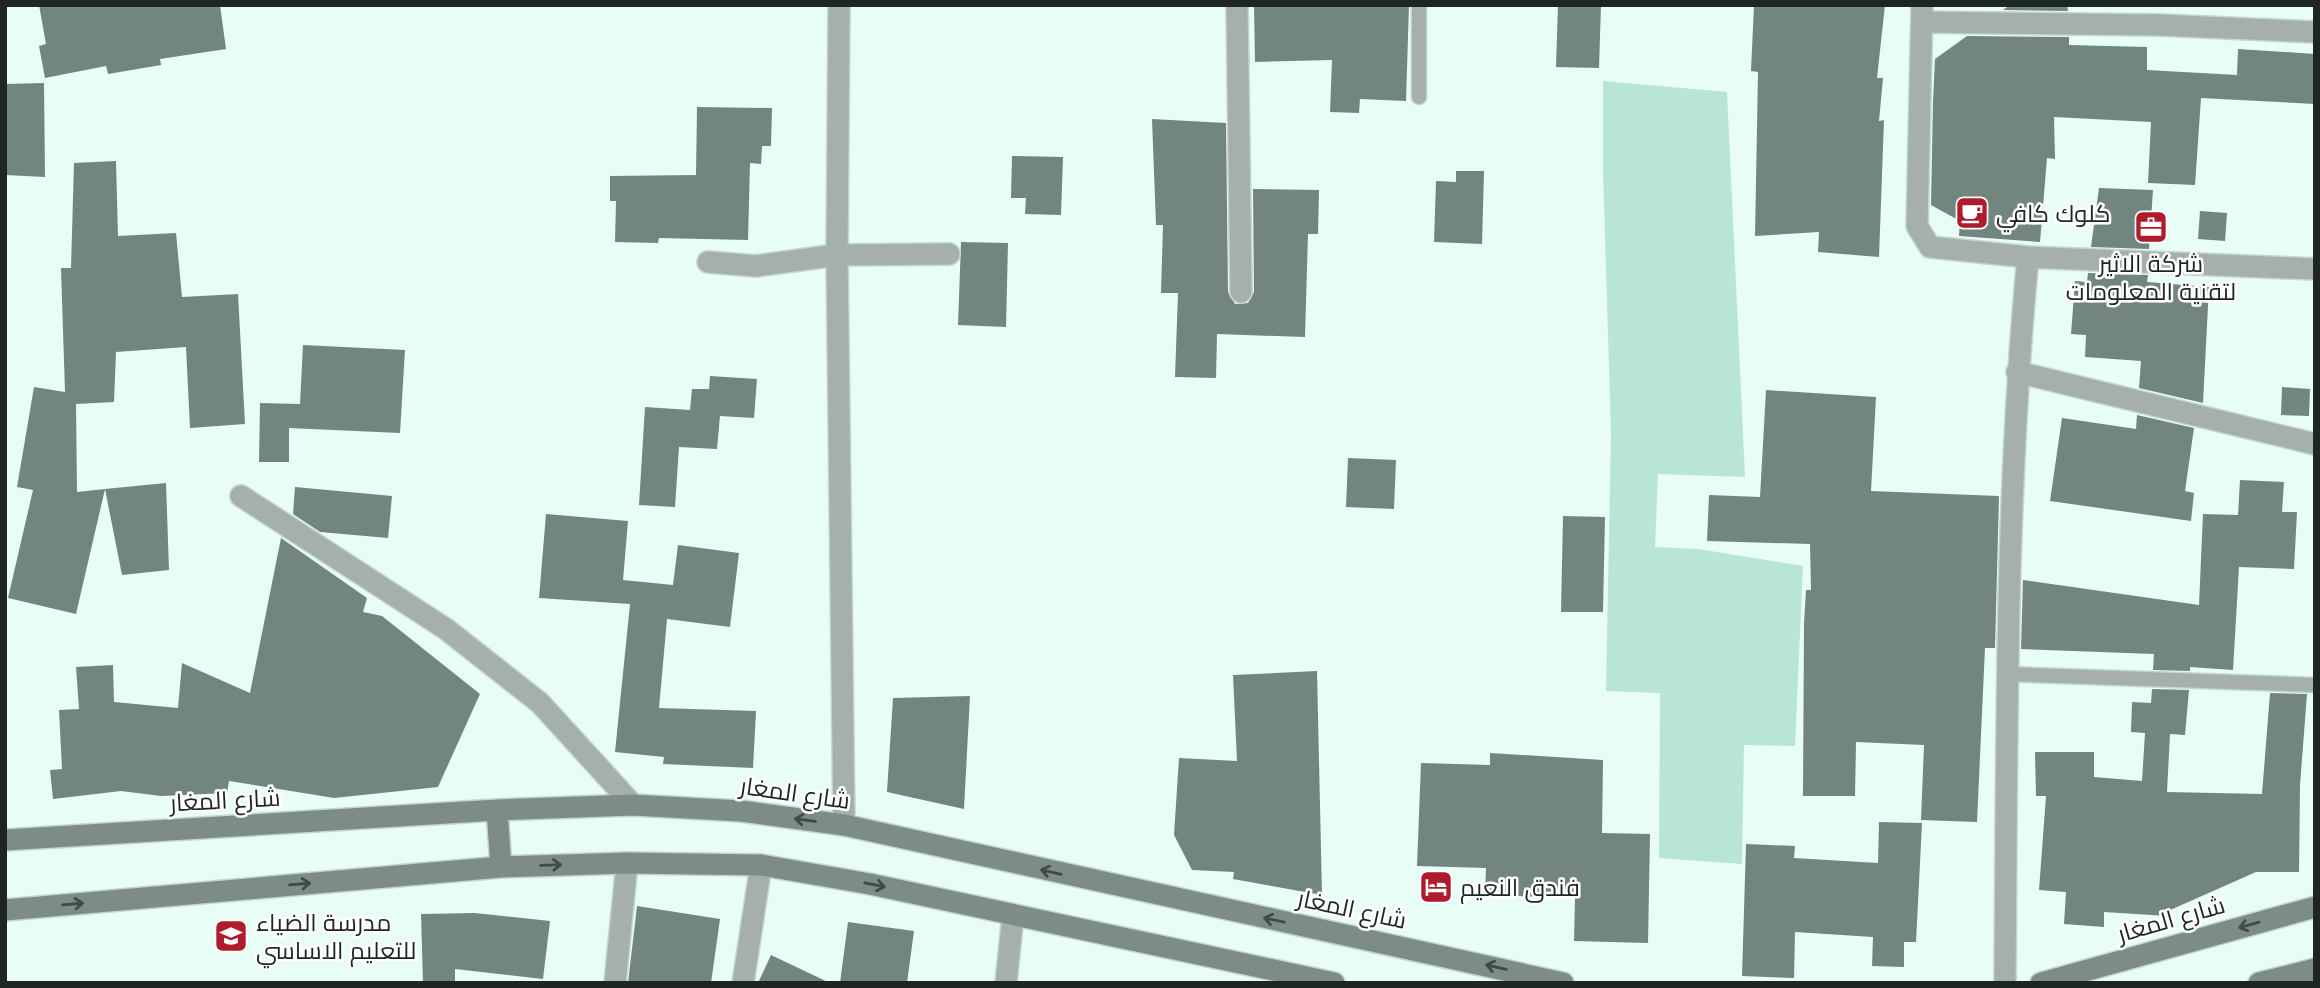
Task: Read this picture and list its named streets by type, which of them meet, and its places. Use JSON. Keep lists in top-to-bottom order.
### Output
{
  "streets": {
    "main road": ["شارع المغار"]
  },
  "places": {
    "cafe": ["كلوك كافي"],
    "office": ["شركة الاثير لتقنية المعلومات"],
    "hotel": ["فندق النعيم"],
    "school or university": ["مدرسة الضياء للتعليم الاساسي"]
  }
}
